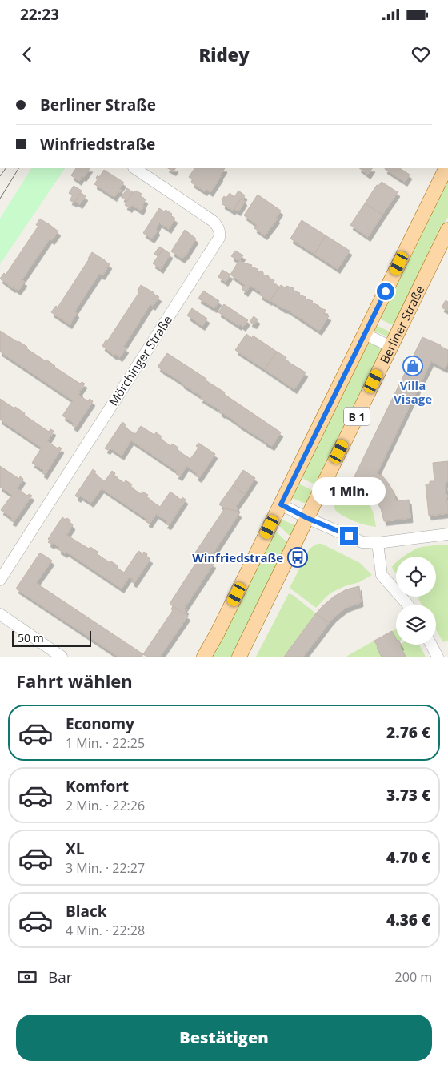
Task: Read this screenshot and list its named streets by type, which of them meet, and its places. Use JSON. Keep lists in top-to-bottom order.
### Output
{
  "streets": {
    "main road": ["Berliner Straße", "B 1"],
    "street": ["Mörchinger Straße"]
  },
  "places": {
    "shop": ["Villa Visage"],
    "bus stop": ["Winfriedstraße"]
  },
  "scale_bar": "50 m",
  "page": {
    "status": "22:23",
    "header": "Ridey",
    "banner": ["Berliner Straße", "Winfriedstraße"],
    "bubble": "1 Min.",
    "scale": "50 m",
    "heading": "Fahrt wählen",
    "list": [
      {
        "name": "Economy",
        "note": "1 Min. · 22:25",
        "value": "2.76 €"
      },
      {
        "name": "Komfort",
        "note": "2 Min. · 22:26",
        "value": "3.73 €"
      },
      {
        "name": "XL",
        "note": "3 Min. · 22:27",
        "value": "4.70 €"
      },
      {
        "name": "Black",
        "note": "4 Min. · 22:28",
        "value": "4.36 €"
      }
    ],
    "pay": ["Bar", "200 m"],
    "buttons": "Bestätigen"
  }
}
